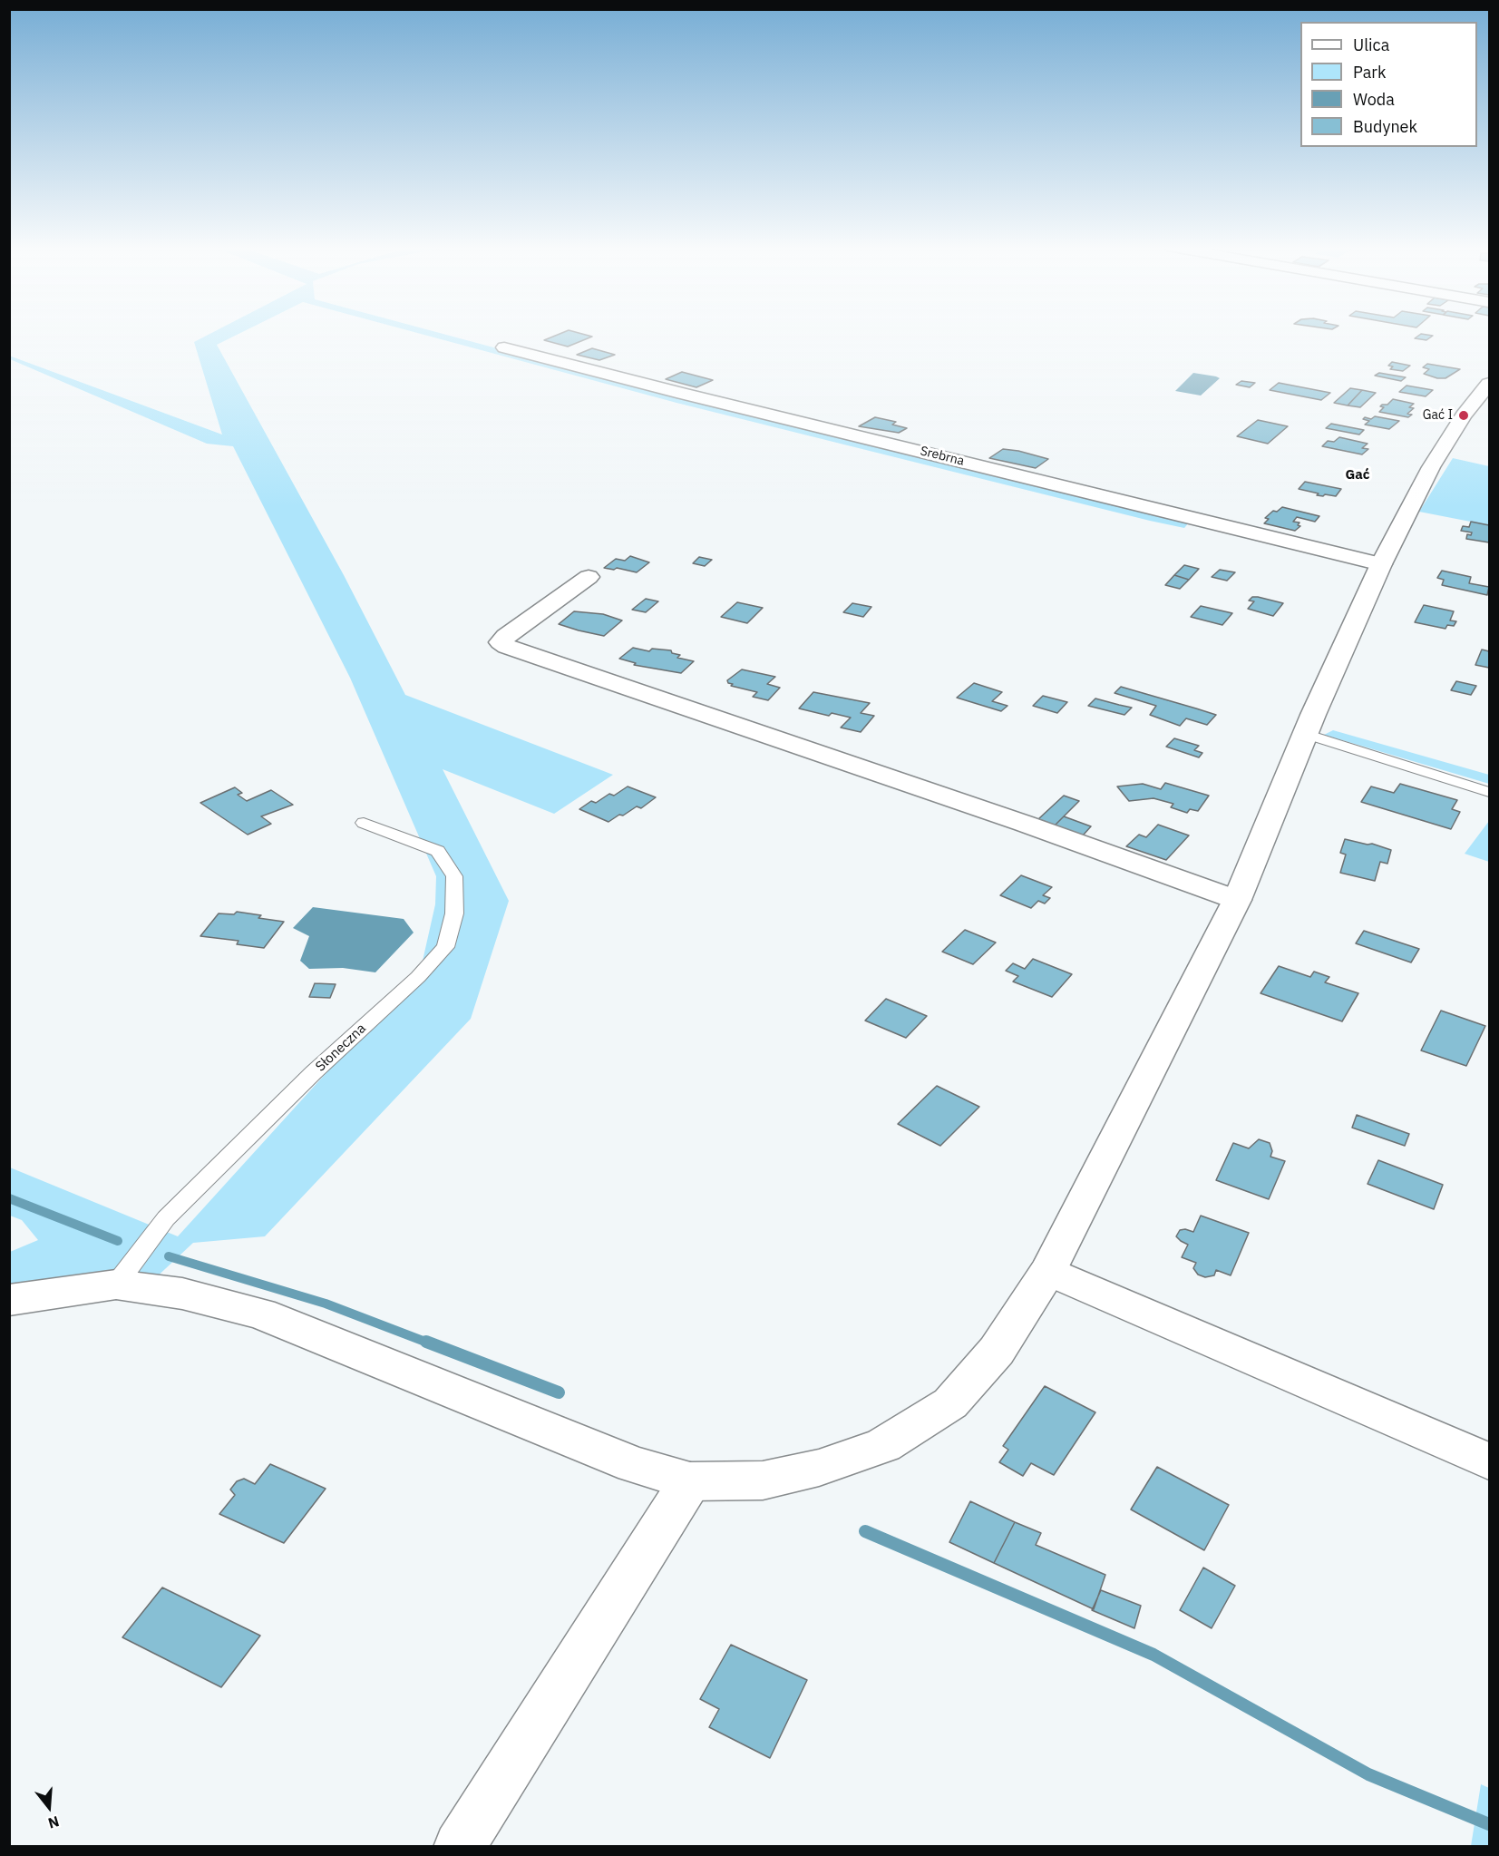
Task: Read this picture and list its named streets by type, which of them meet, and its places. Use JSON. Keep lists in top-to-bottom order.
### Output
{
  "streets": {
    "street": ["Srebrna"],
    "lane": ["Słoneczna"]
  },
  "districts": ["Gać"],
  "places": ["Gać I"],
  "legend": [
    "Ulica",
    "Park",
    "Woda",
    "Budynek"
  ],
  "north": "bottom"
}
